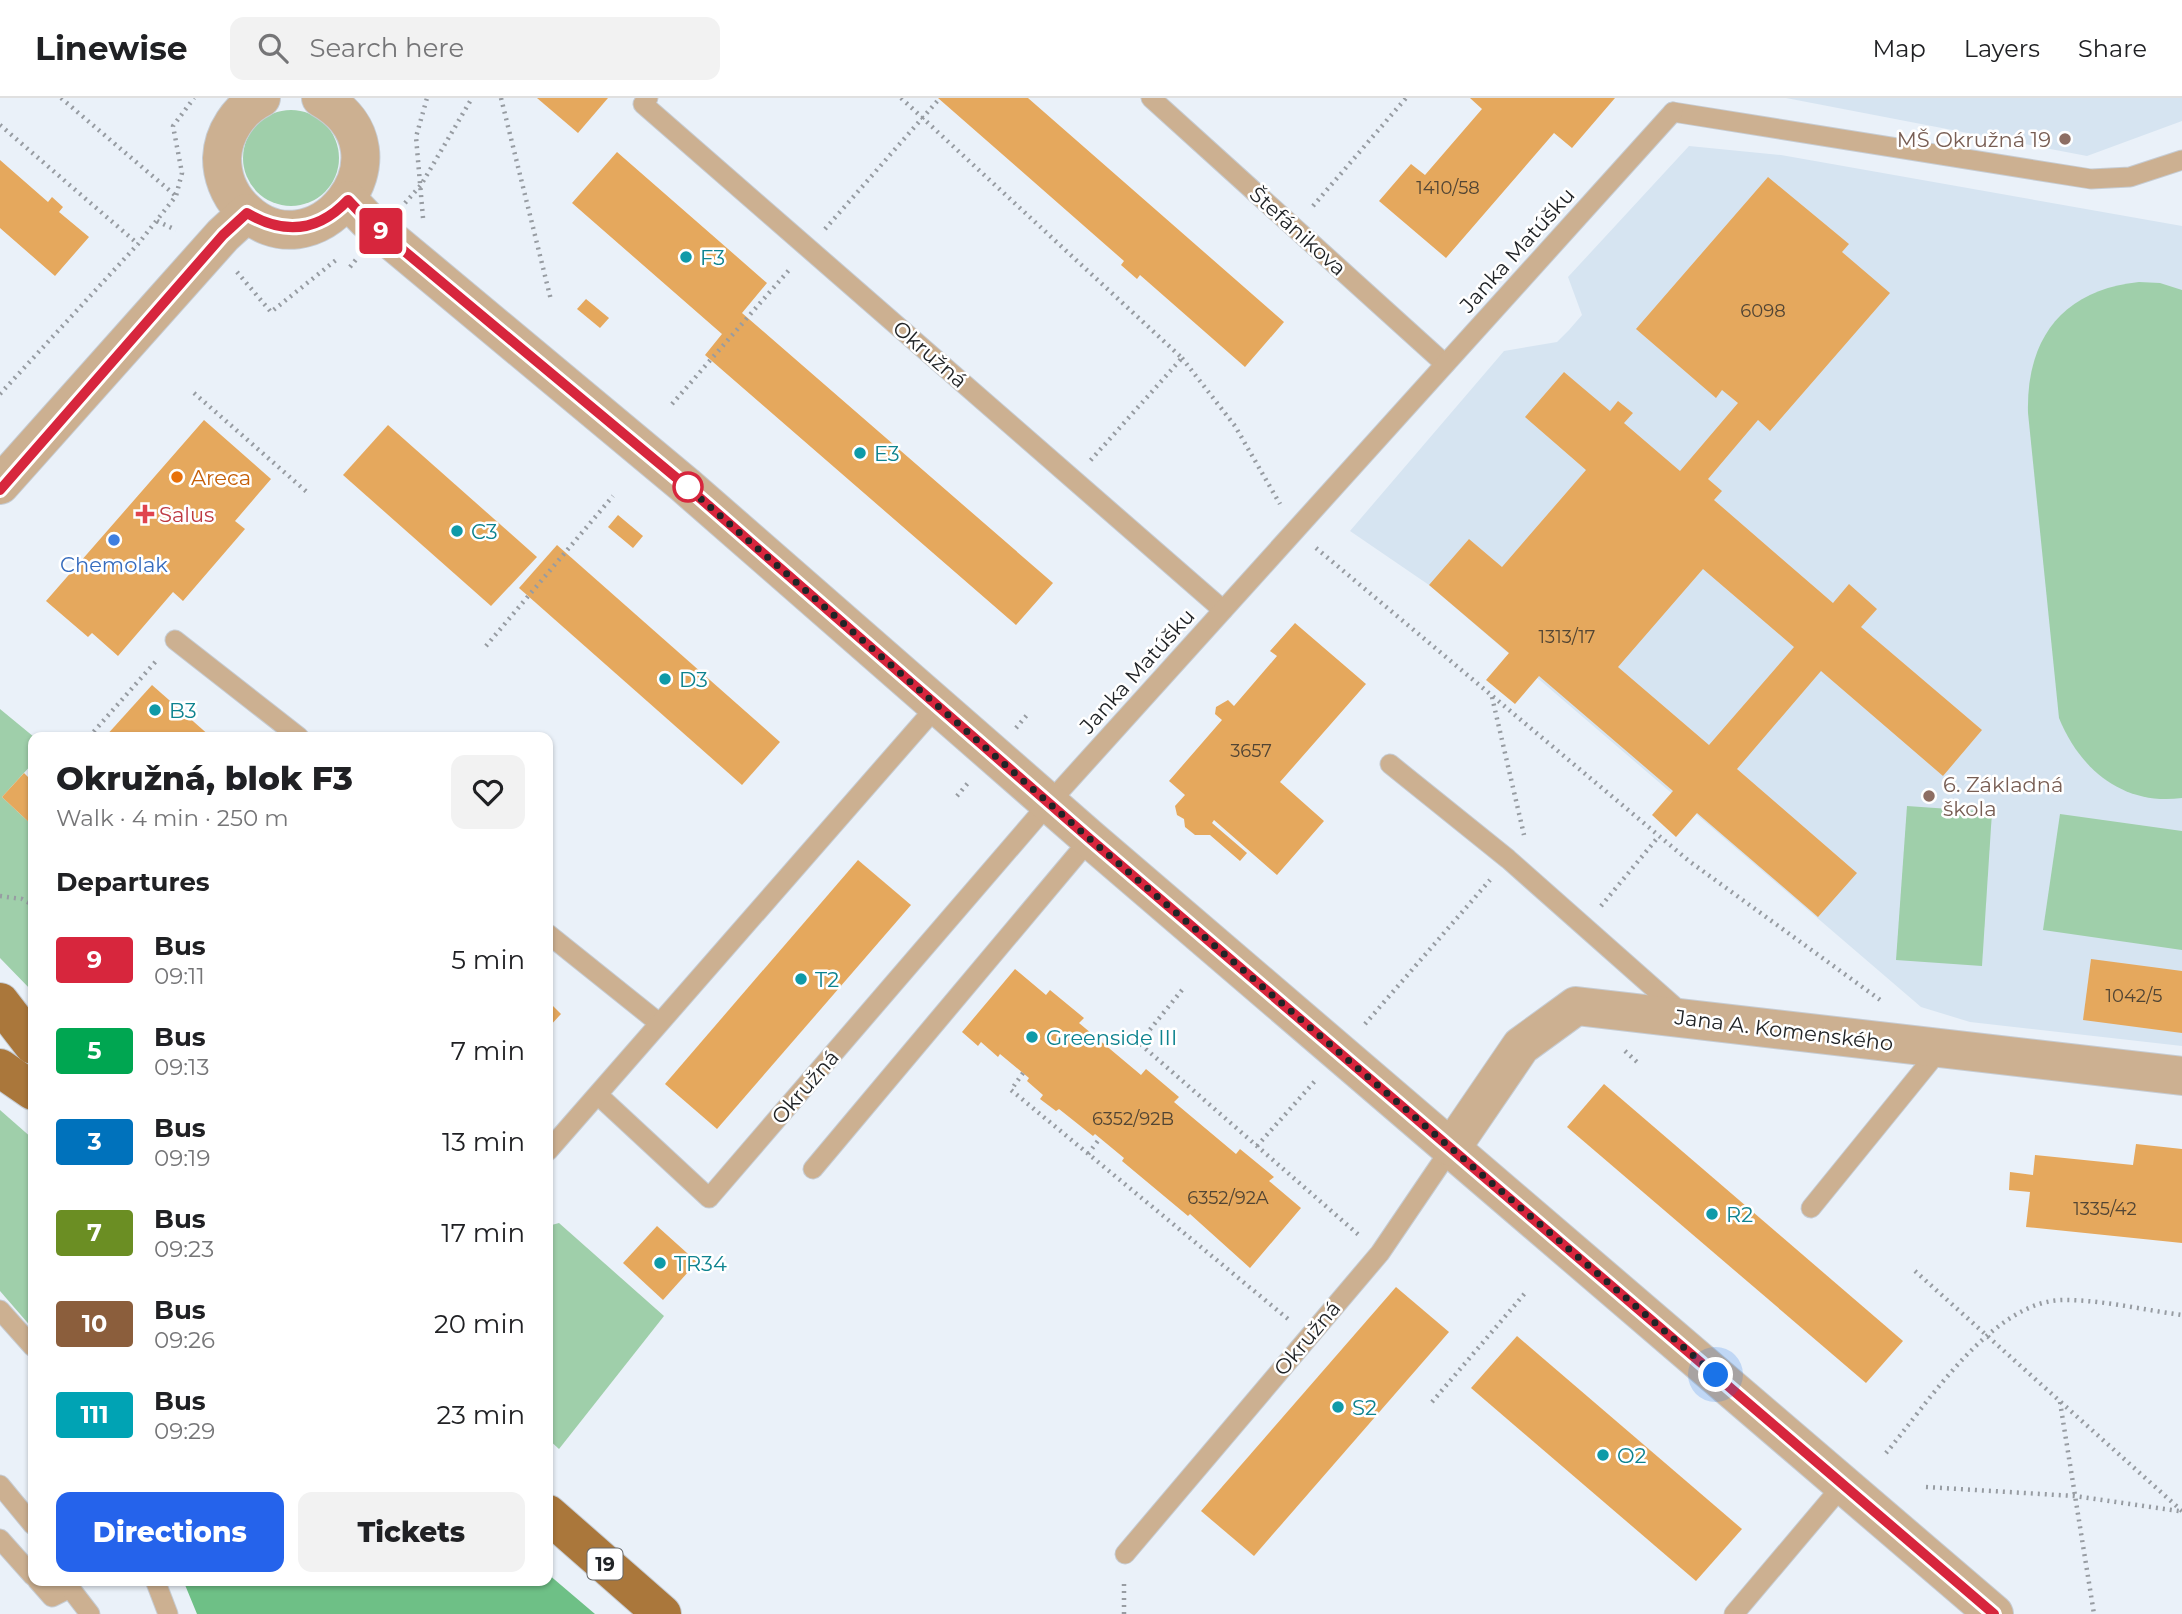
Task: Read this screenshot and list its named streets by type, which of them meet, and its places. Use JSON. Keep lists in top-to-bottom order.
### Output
{
  "streets": {
    "main road": ["19"],
    "street": ["Jana A. Komenského"],
    "lane": ["Štefánikova", "Janka Matúšku", "Okružná"]
  },
  "crossings": [
    ["Štefánikova", "Janka Matúšku"],
    ["Janka Matúšku", "Okružná"],
    ["Okružná", "Jana A. Komenského"]
  ],
  "places": {
    "other": [
      "MŠ Okružná 19",
      "F3",
      "E3",
      "Areca",
      "C3",
      "Chemolak",
      "D3",
      "B3",
      "6. Základná škola",
      "T2",
      "Greenside III",
      "R2",
      "TR34",
      "S2",
      "O2"
    ],
    "health": ["Salus"]
  },
  "lines": ["bus line 9"],
  "house_numbers": [
    "1410/58",
    "6098",
    "1313/17",
    "3657",
    "1042/5",
    "6352/92B",
    "6352/92A",
    "1335/42"
  ],
  "page": {
    "header": "Linewise",
    "search": "Search here",
    "nav": ["Map", "Layers", "Share"],
    "on_map": "9",
    "heading": [
      ["Okružná, blok F3", "Walk · 4 min · 250 m"],
      "Departures"
    ],
    "list": [
      {
        "mark": "9",
        "name": "Bus",
        "note": "09:11",
        "value": "5 min"
      },
      {
        "mark": "5",
        "name": "Bus",
        "note": "09:13",
        "value": "7 min"
      },
      {
        "mark": "3",
        "name": "Bus",
        "note": "09:19",
        "value": "13 min"
      },
      {
        "mark": "7",
        "name": "Bus",
        "note": "09:23",
        "value": "17 min"
      },
      {
        "mark": "10",
        "name": "Bus",
        "note": "09:26",
        "value": "20 min"
      },
      {
        "mark": "111",
        "name": "Bus",
        "note": "09:29",
        "value": "23 min"
      }
    ],
    "buttons": ["Directions", "Tickets"]
  }
}
